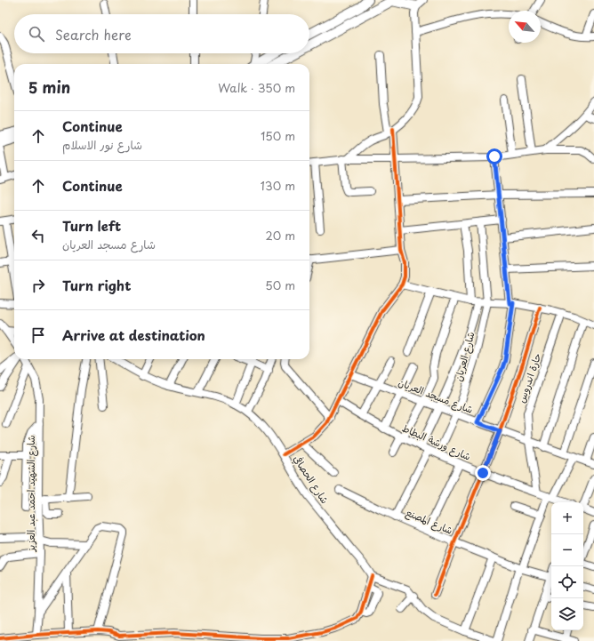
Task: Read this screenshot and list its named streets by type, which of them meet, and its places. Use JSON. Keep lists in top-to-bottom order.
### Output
{
  "streets": {
    "street": [
      "شارع العريان",
      "حارة اندروس",
      "شارع مسجد العريان",
      "شارع ورشة البطاط",
      "شارع الحصافي",
      "شارع الشهيد احمد عبد العزيز",
      "شارع المصنع"
    ]
  },
  "crossings": [
    ["شارع العريان", "شارع مسجد العريان"],
    ["شارع العريان", "شارع ورشة البطاط"],
    ["حارة اندروس", "شارع مسجد العريان"],
    ["حارة اندروس", "شارع ورشة البطاط"]
  ],
  "north": "top left",
  "page": {
    "search": "Search here",
    "heading": ["5 min", "Walk · 350 m"],
    "list": [
      ["Continue", "شارع نور الاسلام", "150 m"],
      ["Continue", "130 m"],
      ["Turn left", "شارع مسجد العريان", "20 m"],
      ["Turn right", "50 m"],
      "Arrive at destination"
    ],
    "map_buttons": ["+", "−"]
  }
}
